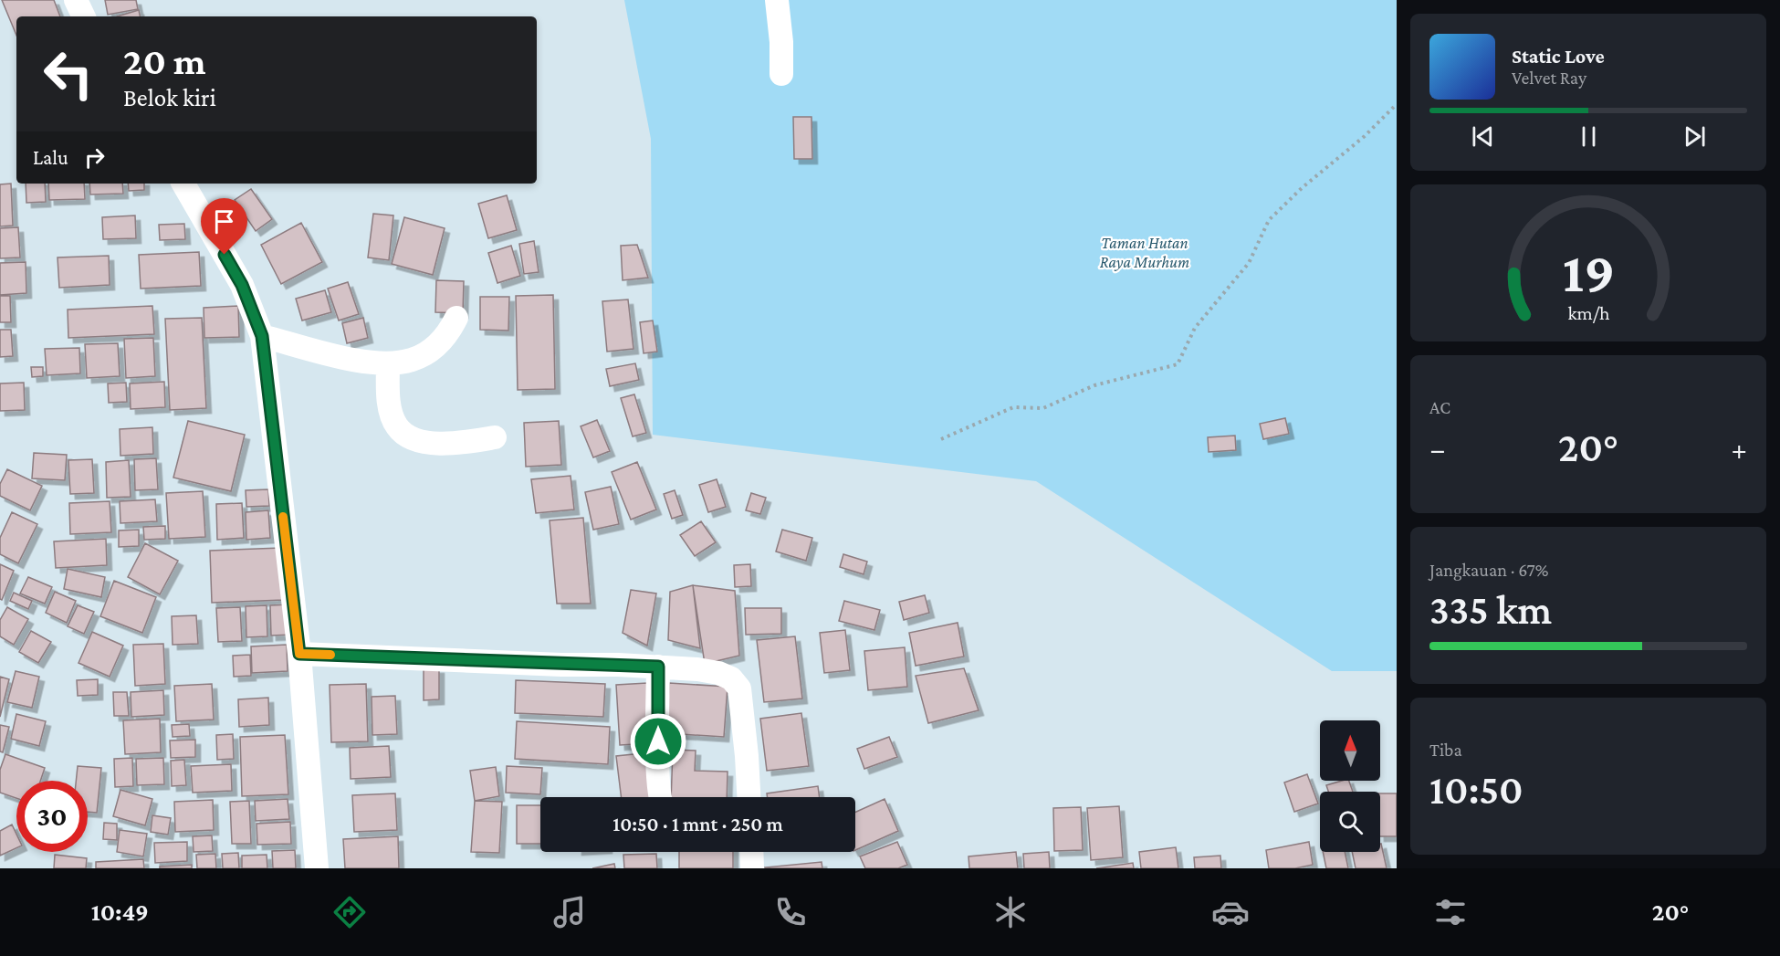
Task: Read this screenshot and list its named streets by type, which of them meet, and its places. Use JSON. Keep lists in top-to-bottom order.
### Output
{
  "parks": ["Taman Hutan Raya Murhum"],
  "north": "top",
  "page": {
    "turn": ["20 m", "Belok kiri"],
    "song": ["Static Love", "Velvet Ray"],
    "then": "Lalu",
    "tile": [
      "AC",
      ["Jangkauan · 67%", "335 km"],
      ["Tiba", "10:50"]
    ],
    "heat": ["−", "20°", "+"],
    "limit": "30",
    "trip": "10:50 · 1 mnt · 250 m",
    "tabs": ["10:49", "20°"],
    "gauge": ["19", "km/h"]
  }
}
